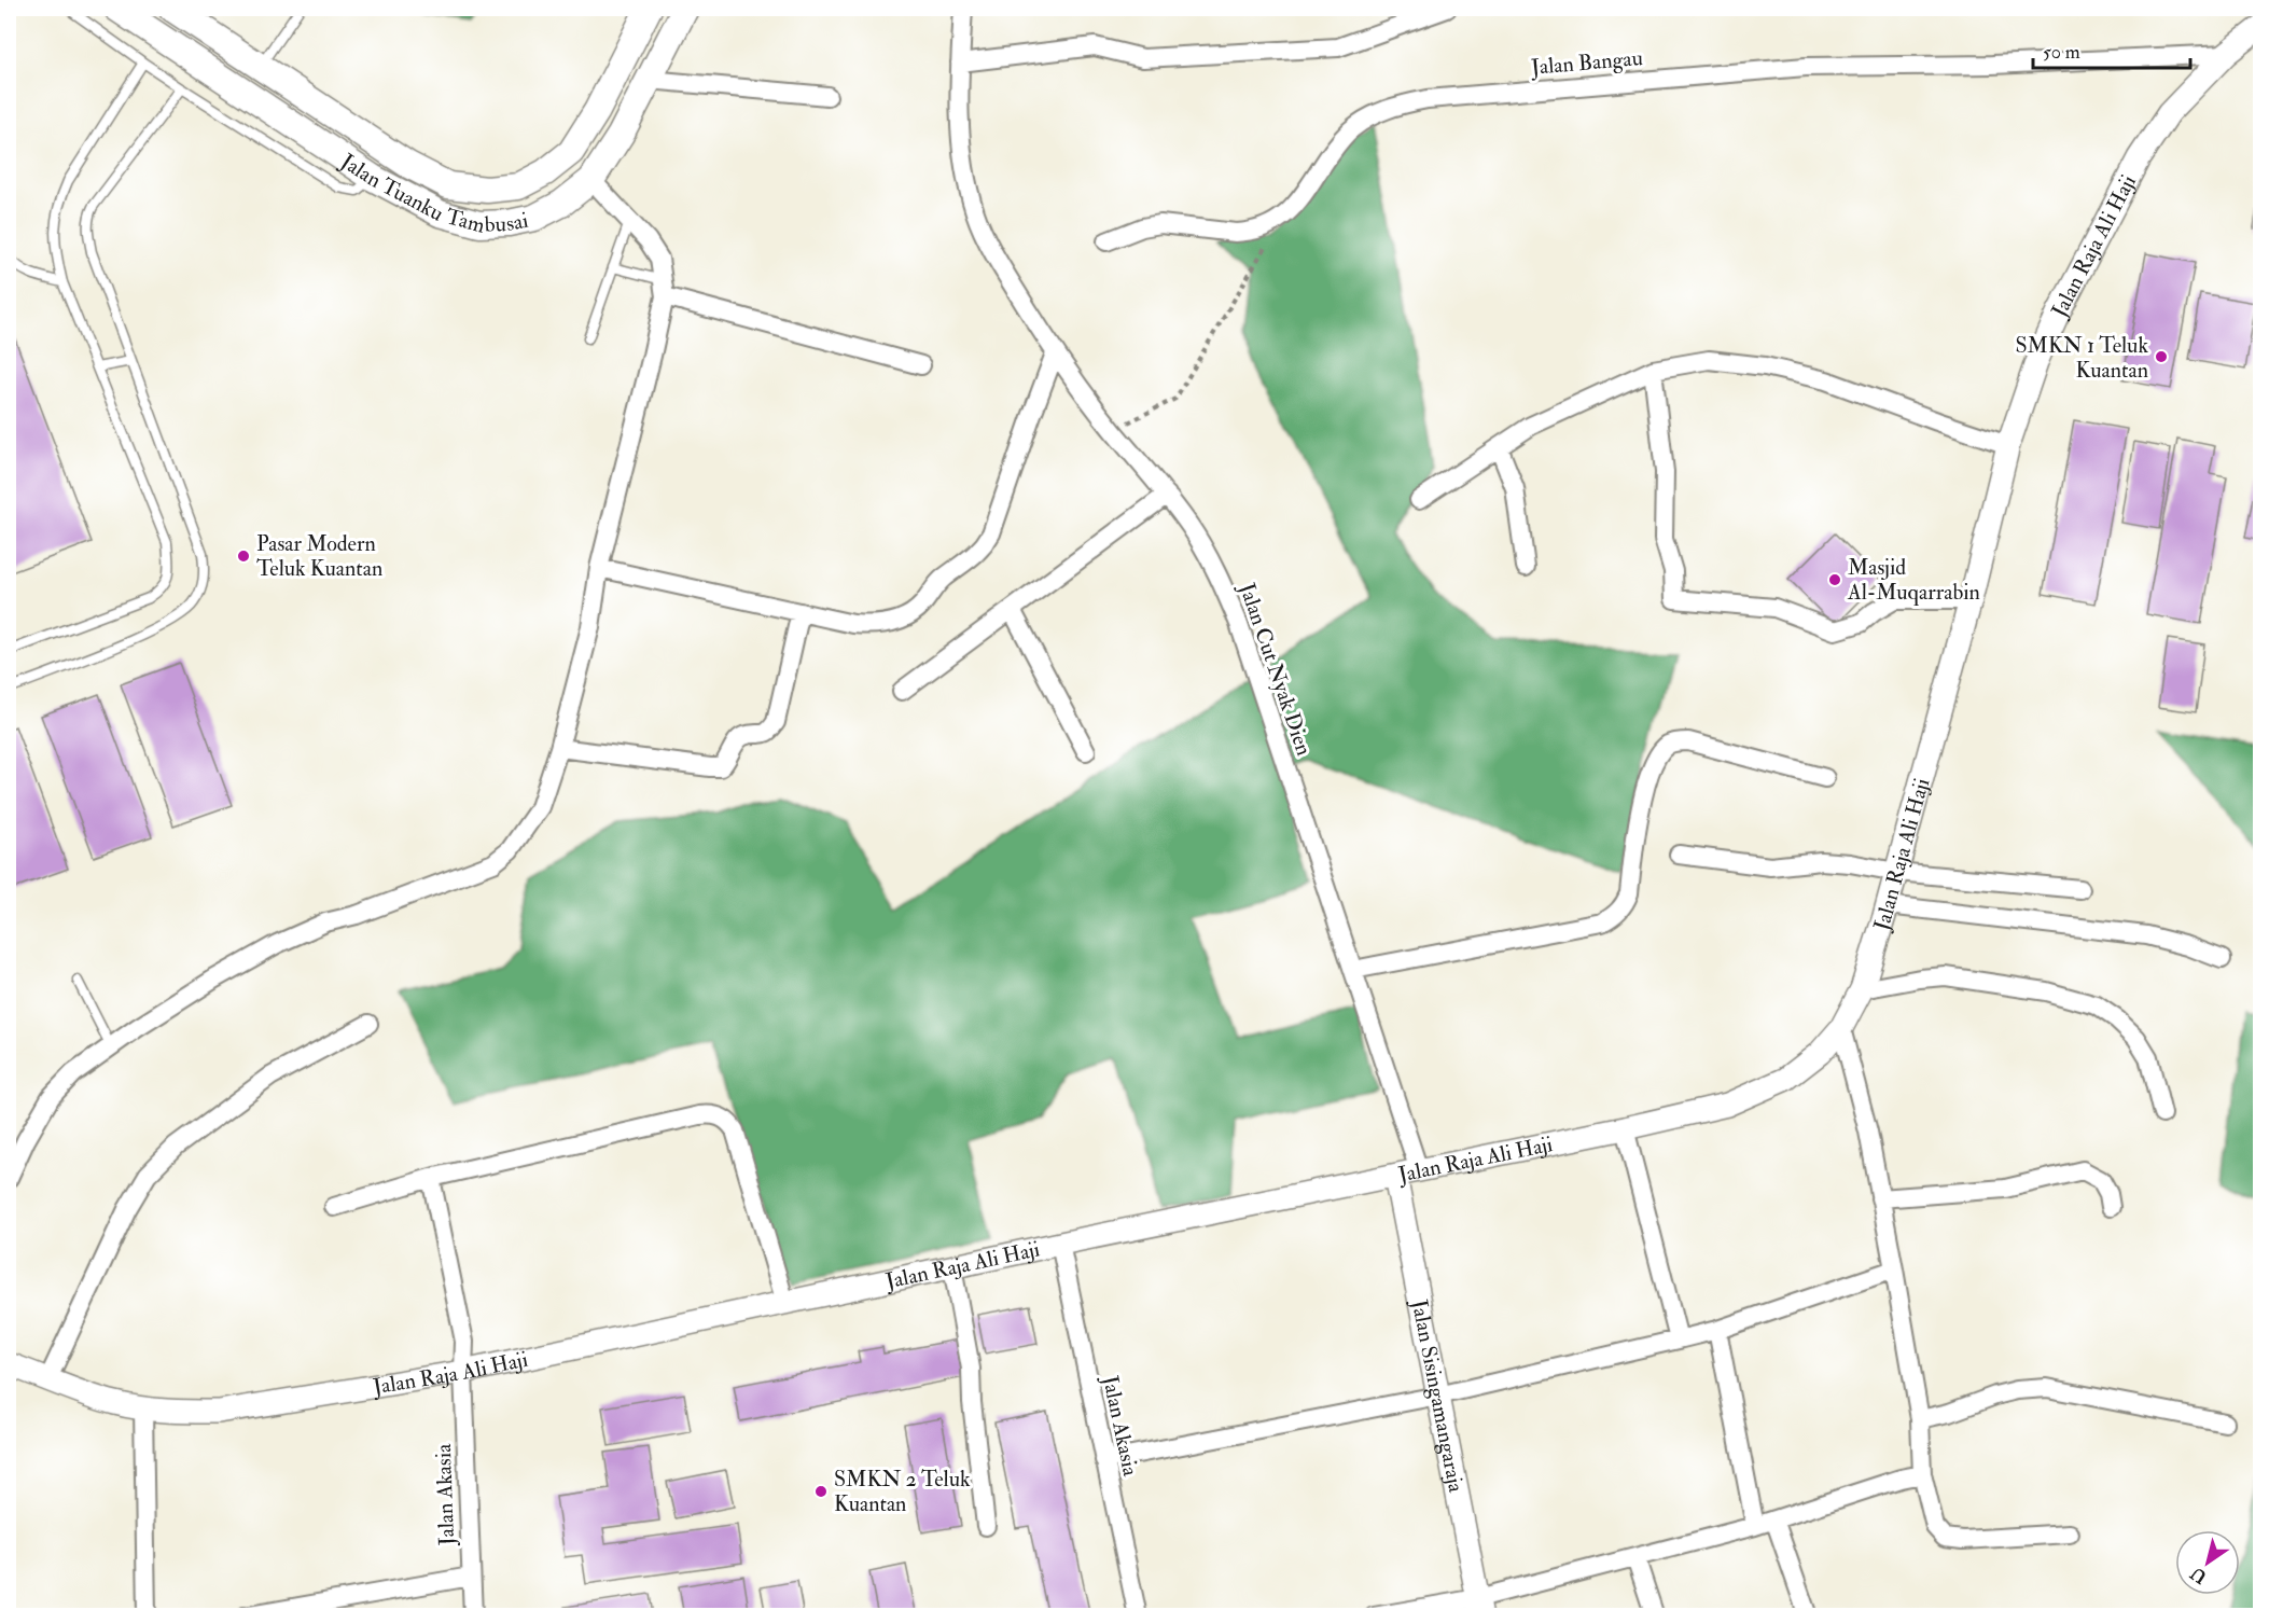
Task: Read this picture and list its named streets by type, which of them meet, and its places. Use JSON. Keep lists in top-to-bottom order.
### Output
{
  "streets": {
    "main road": ["Jalan Tuanku Tambusai"],
    "street": [
      "Jalan Bangau",
      "Jalan Raja Ali Haji",
      "Jalan Cut Nyak Dien",
      "Jalan Sisingamangaraja",
      "Jalan Akasia"
    ]
  },
  "crossings": [
    ["Jalan Bangau", "Jalan Raja Ali Haji"],
    ["Jalan Raja Ali Haji", "Jalan Cut Nyak Dien"],
    ["Jalan Raja Ali Haji", "Jalan Sisingamangaraja"],
    ["Jalan Raja Ali Haji", "Jalan Akasia"]
  ],
  "places": [
    "SMKN 1 Teluk Kuantan",
    "Pasar Modern Teluk Kuantan",
    "Masjid Al-Muqarrabin",
    "SMKN 2 Teluk Kuantan"
  ],
  "scale_bar": "50 m",
  "north": "bottom left"
}
